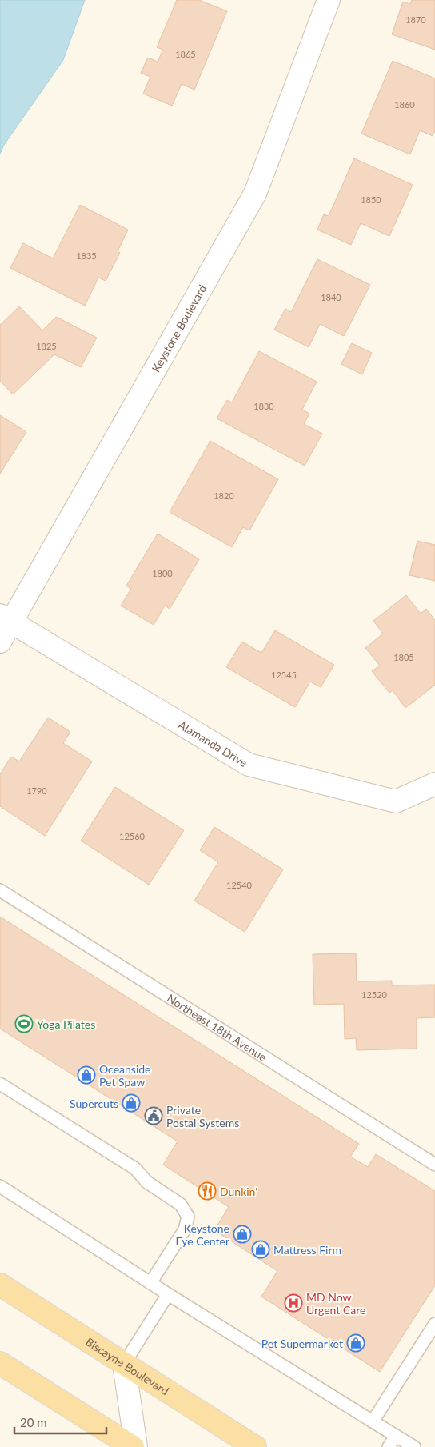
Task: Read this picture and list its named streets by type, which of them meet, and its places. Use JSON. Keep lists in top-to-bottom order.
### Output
{
  "streets": {
    "main road": ["Biscayne Boulevard"],
    "street": ["Keystone Boulevard", "Alamanda Drive"],
    "lane": ["Northeast 18th Avenue"]
  },
  "crossings": [
    ["Keystone Boulevard", "Alamanda Drive"]
  ],
  "places": {
    "sports": ["Yoga Pilates"],
    "shop": [
      "Oceanside Pet Spaw",
      "Supercuts",
      "Keystone Eye Center",
      "Mattress Firm",
      "Pet Supermarket"
    ],
    "public building": ["Private Postal Systems"],
    "restaurant": ["Dunkin'"],
    "hospital": ["MD Now Urgent Care"]
  },
  "house_numbers": [
    "1870",
    "1865",
    "1860",
    "1850",
    "1835",
    "1840",
    "1825",
    "1830",
    "1820",
    "1800",
    "1805",
    "12545",
    "1790",
    "12560",
    "12540",
    "12520"
  ],
  "scale_bar": "20 m"
}
